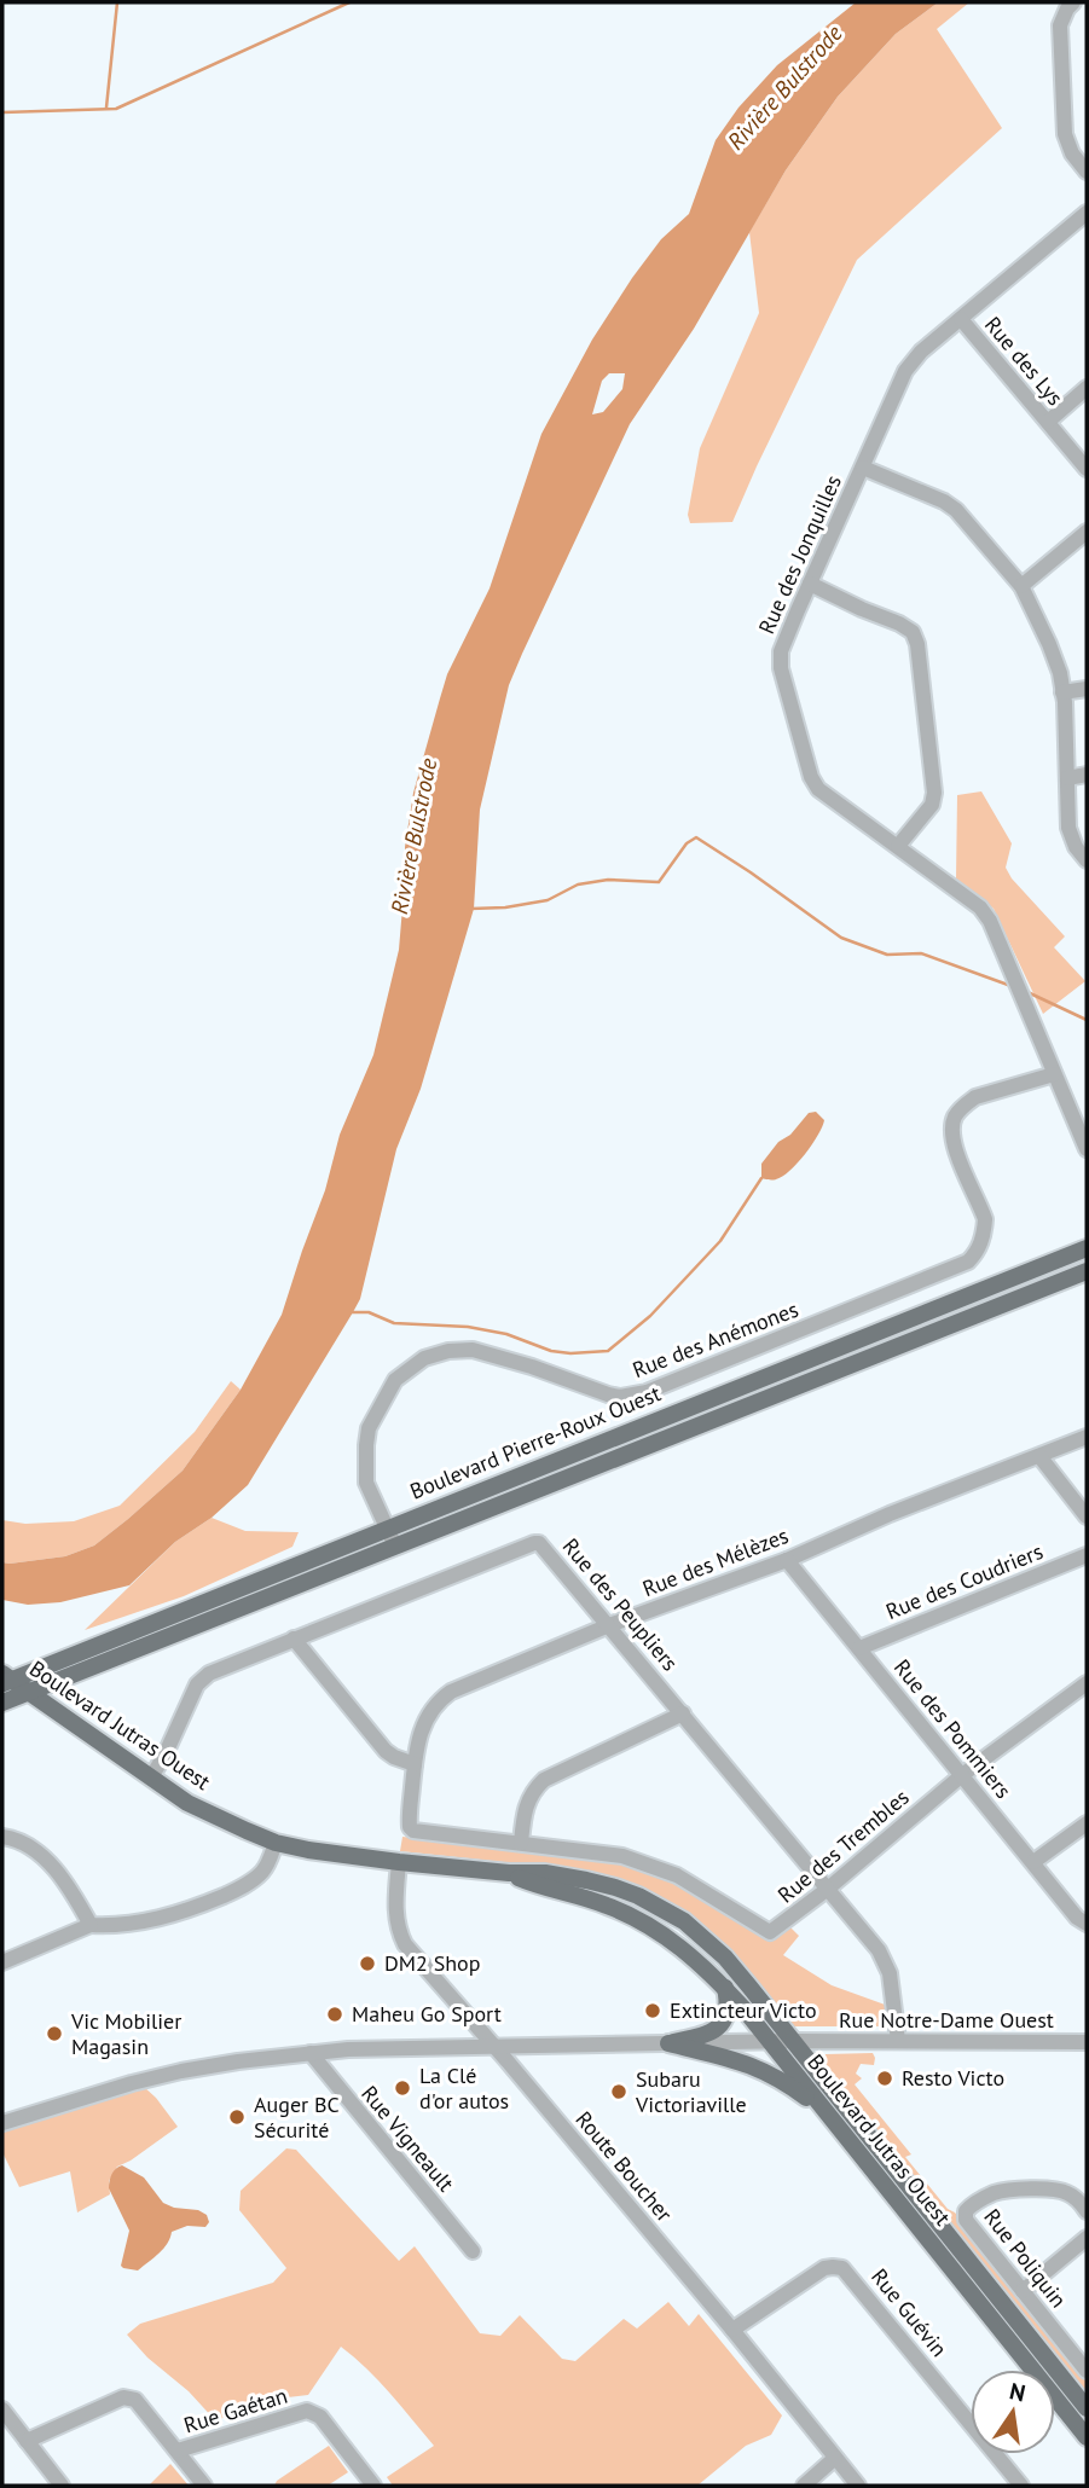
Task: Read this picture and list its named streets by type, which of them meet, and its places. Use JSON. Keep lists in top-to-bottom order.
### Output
{
  "streets": {
    "main road": ["Boulevard Pierre-Roux Ouest", "Boulevard Jutras Ouest"],
    "street": [
      "Rue des Lys",
      "Rue des Jonquilles",
      "Rue des Anémones",
      "Rue des Mélèzes",
      "Rue des Coudriers",
      "Rue des Peupliers",
      "Rue des Pommiers",
      "Rue des Trembles",
      "Rue Notre-Dame Ouest",
      "Rue Vigneault",
      "Route Boucher",
      "Rue Poliquin",
      "Rue Guévin",
      "Rue Gaétan"
    ]
  },
  "crossings": [
    ["Rue des Lys", "Rue des Jonquilles"],
    ["Rue des Jonquilles", "Rue des Anémones"],
    ["Rue des Anémones", "Boulevard Pierre-Roux Ouest"],
    ["Boulevard Pierre-Roux Ouest", "Boulevard Jutras Ouest"],
    ["Rue des Mélèzes", "Rue des Peupliers"],
    ["Rue des Mélèzes", "Rue des Pommiers"],
    ["Rue des Mélèzes", "Rue des Trembles"],
    ["Rue des Coudriers", "Rue des Pommiers"],
    ["Rue des Peupliers", "Boulevard Jutras Ouest"],
    ["Rue des Peupliers", "Rue des Trembles"],
    ["Rue des Peupliers", "Rue Notre-Dame Ouest"],
    ["Boulevard Jutras Ouest", "Rue Notre-Dame Ouest"],
    ["Boulevard Jutras Ouest", "Route Boucher"],
    ["Rue des Pommiers", "Rue des Trembles"],
    ["Rue Notre-Dame Ouest", "Rue Vigneault"],
    ["Rue Notre-Dame Ouest", "Route Boucher"],
    ["Route Boucher", "Rue Guévin"]
  ],
  "water": ["Rivière Bulstrode"],
  "places": [
    "DM2 Shop",
    "Extincteur Victo",
    "Maheu Go Sport",
    "Vic Mobilier Magasin",
    "Resto Victo",
    "La Clé d'or autos",
    "Subaru Victoriaville",
    "Auger BC Sécurité"
  ],
  "north": "top"
}
